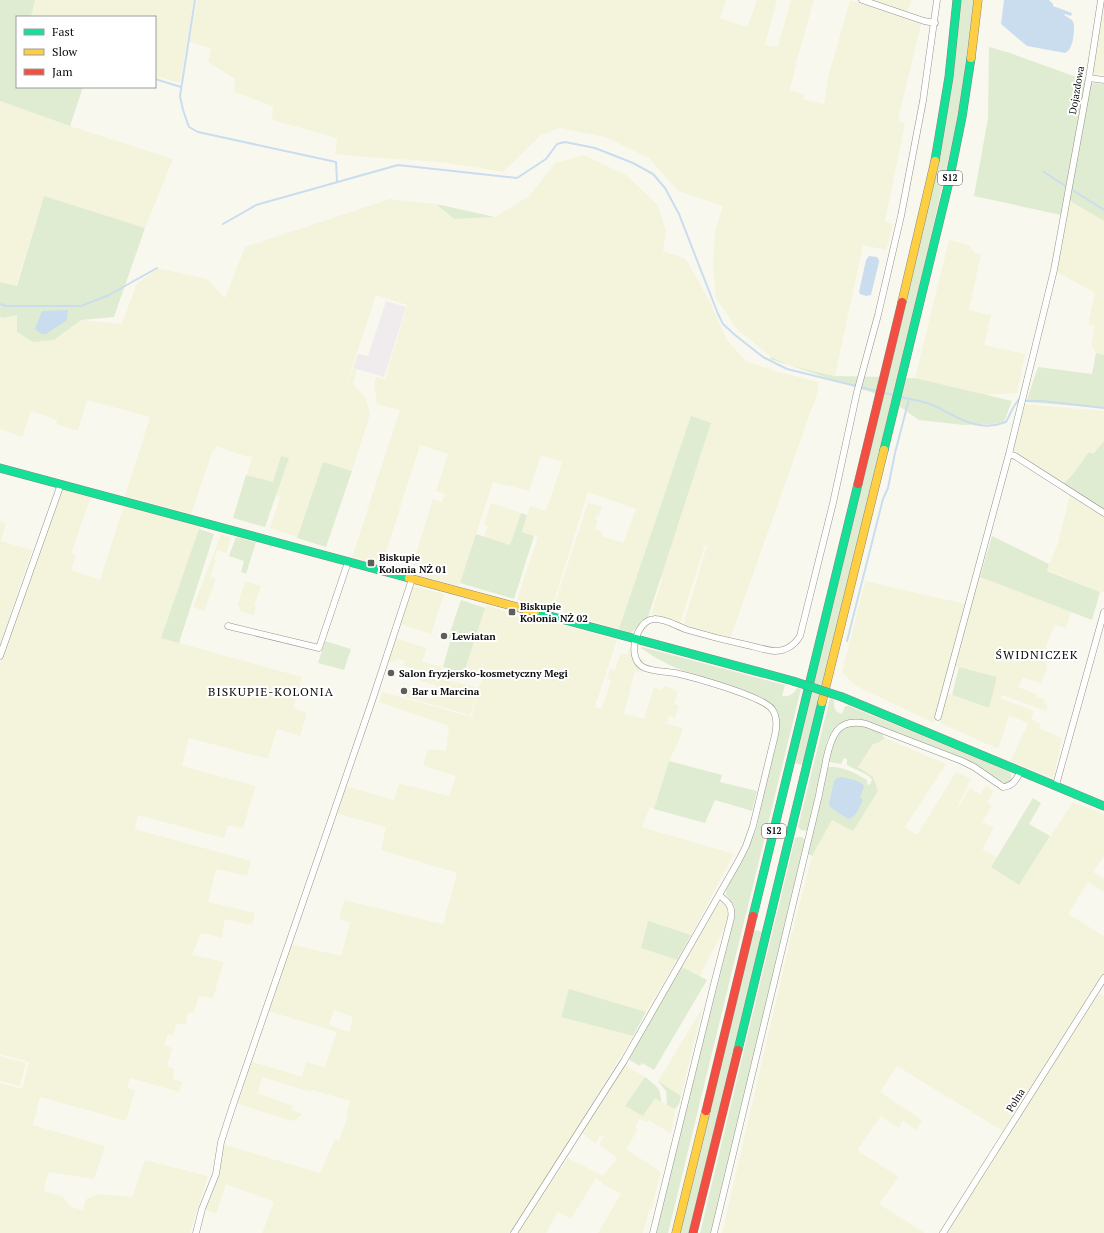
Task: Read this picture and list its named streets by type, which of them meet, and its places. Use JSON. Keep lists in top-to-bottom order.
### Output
{
  "streets": {
    "main road": ["S12"],
    "street": ["Dojazdowa", "Polna"]
  },
  "districts": ["ŚWIDNICZEK", "BISKUPIE-KOLONIA"],
  "places": {
    "transit": ["Biskupie Kolonia NŻ 01", "Biskupie Kolonia NŻ 02"],
    "other": ["Lewiatan", "Salon fryzjersko-kosmetyczny Megi", "Bar u Marcina"]
  },
  "legend": ["Fast", "Slow", "Jam"]
}
